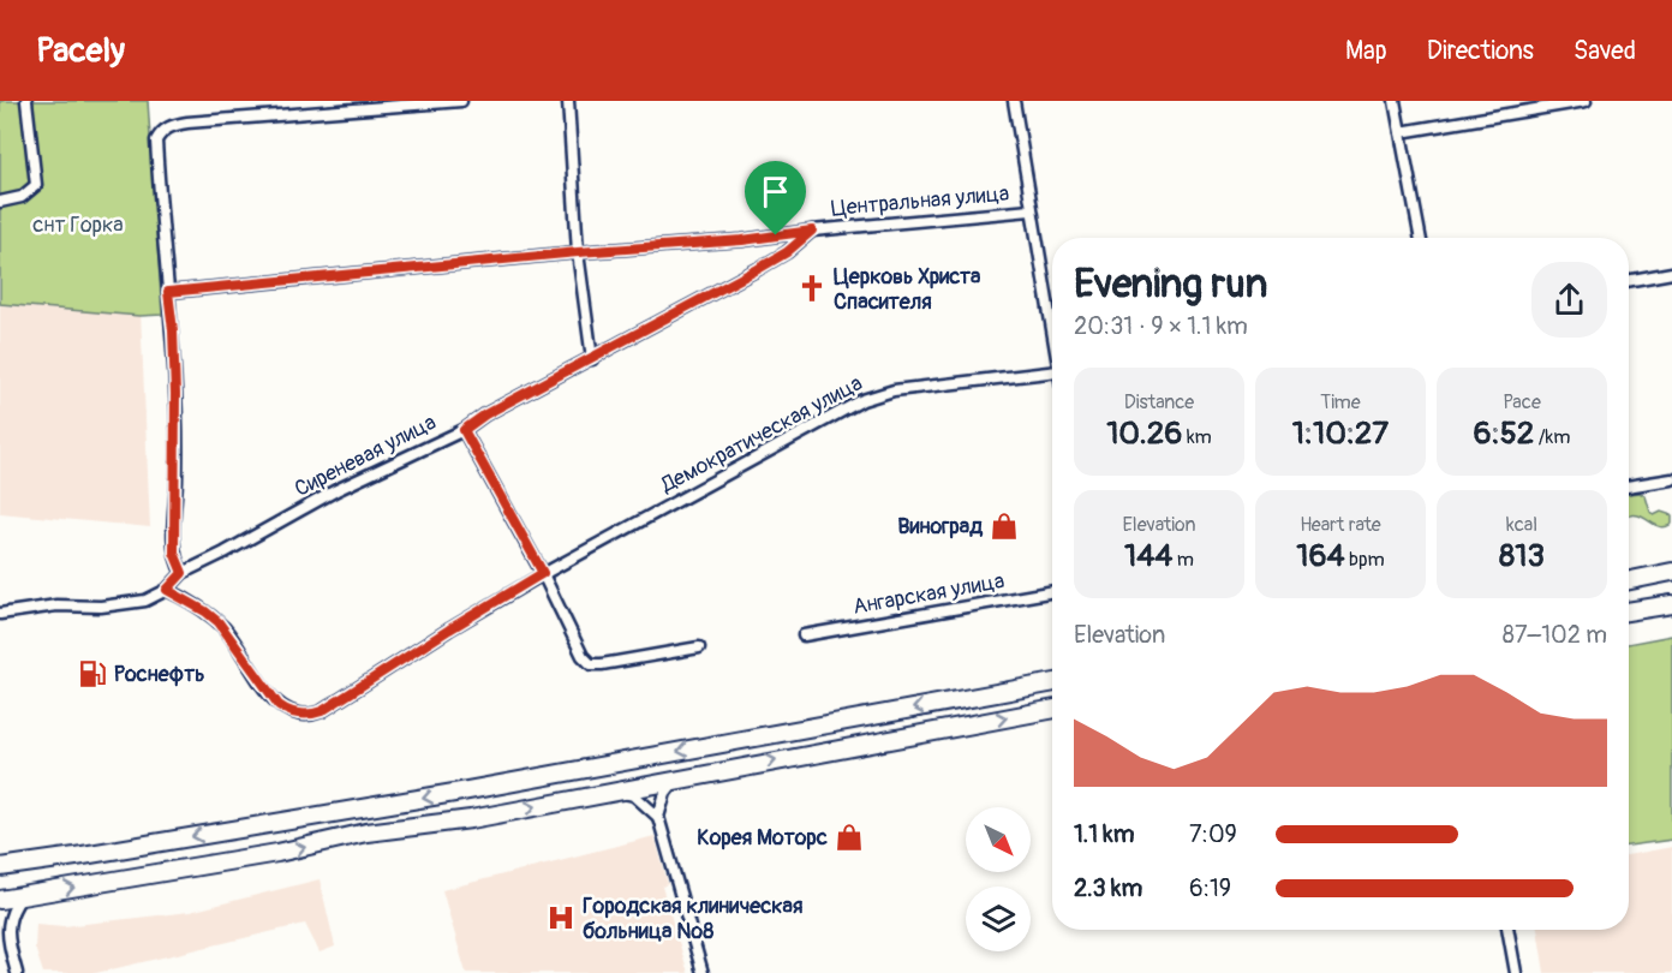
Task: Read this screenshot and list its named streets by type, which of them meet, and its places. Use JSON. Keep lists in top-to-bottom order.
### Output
{
  "streets": {
    "street": [
      "Центральная улица",
      "Демократическая улица",
      "Сиреневая улица",
      "Ангарская улица"
    ]
  },
  "crossings": [
    ["Центральная улица", "Сиреневая улица"],
    ["Демократическая улица", "Сиреневая улица"]
  ],
  "parks": ["снт Горка"],
  "places": {
    "church": ["Церковь Христа Спасителя"],
    "shop": ["Виноград", "Корея Моторс"],
    "fuel station": ["Роснефть"],
    "hospital": ["Городская клиническая больница №8"]
  },
  "north": "bottom right",
  "page": {
    "header": "Pacely",
    "nav": ["Map", "Directions", "Saved"],
    "heading": ["Evening run", "20:31 · 9 × 1.1 km"],
    "stats": [
      ["Distance", "10.26 km"],
      ["Time", "1:10:27"],
      ["Pace", "6:52 /km"],
      ["Elevation", "144 m"],
      ["Heart rate", "164 bpm"],
      ["kcal", "813"]
    ],
    "chart": ["Elevation", "87–102 m"],
    "list": [
      {
        "name": "1.1 km",
        "note": "7:09"
      },
      {
        "name": "2.3 km",
        "note": "6:19"
      }
    ]
  }
}
